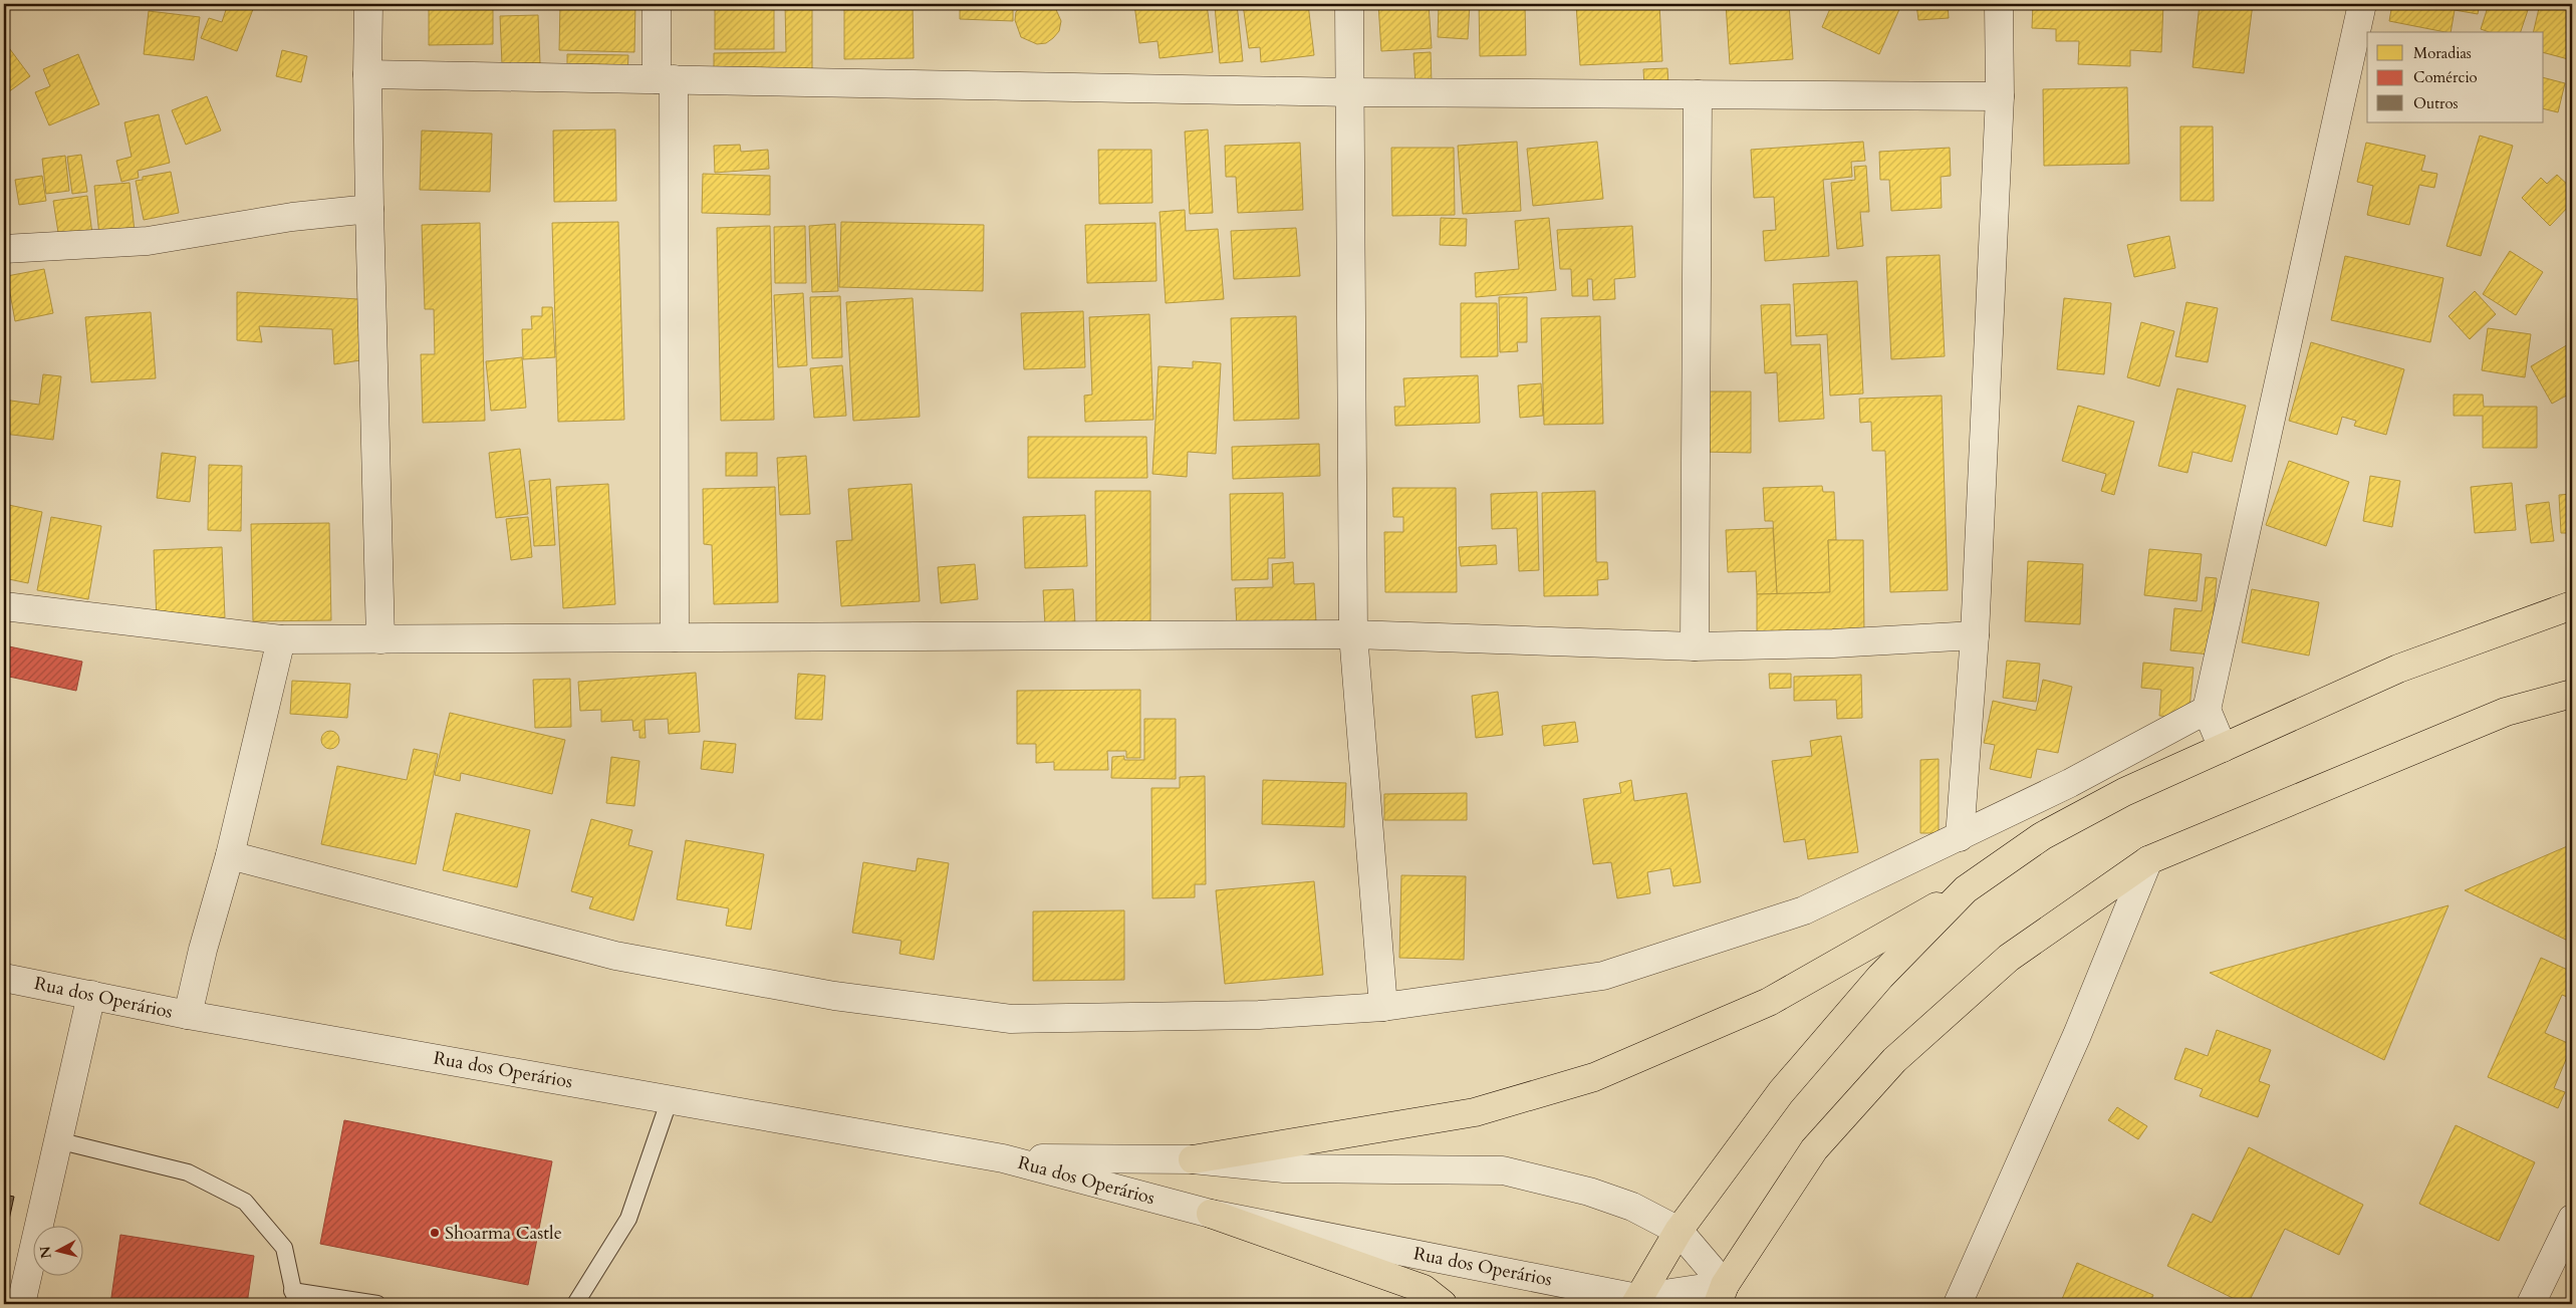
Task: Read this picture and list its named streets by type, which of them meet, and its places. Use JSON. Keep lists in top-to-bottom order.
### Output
{
  "streets": {
    "street": ["Rua dos Operários"]
  },
  "places": ["Shoarma Castle"],
  "legend": ["Moradias", "Comércio", "Outros"],
  "north": "left"
}
